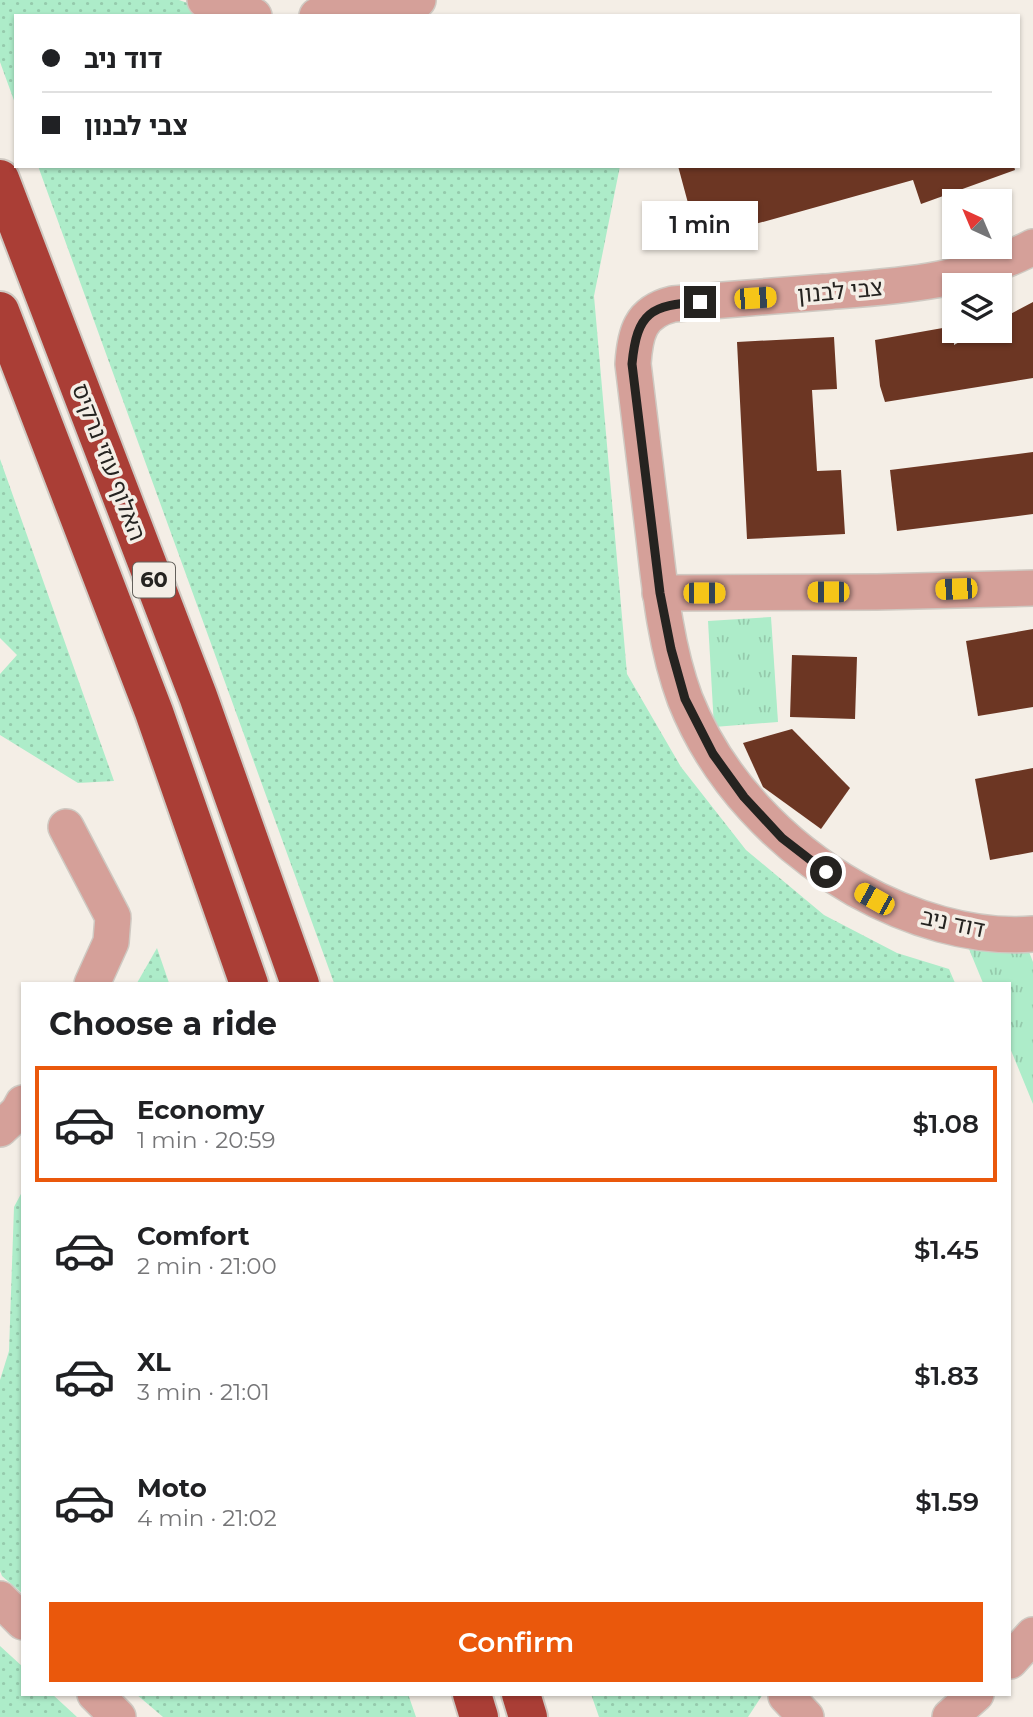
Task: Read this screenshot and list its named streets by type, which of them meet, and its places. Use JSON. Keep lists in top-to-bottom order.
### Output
{
  "streets": {
    "highway": ["האלוף עוזי נרקיס", "60"],
    "street": ["צבי לבנון", "דוד ניב"]
  },
  "crossings": [
    ["צבי לבנון", "דוד ניב"]
  ],
  "north": "top left",
  "page": {
    "banner": ["דוד ניב", "צבי לבנון"],
    "bubble": "1 min",
    "heading": "Choose a ride",
    "list": [
      {
        "name": "Economy",
        "note": "1 min · 20:59",
        "value": "$1.08"
      },
      {
        "name": "Comfort",
        "note": "2 min · 21:00",
        "value": "$1.45"
      },
      {
        "name": "XL",
        "note": "3 min · 21:01",
        "value": "$1.83"
      },
      {
        "name": "Moto",
        "note": "4 min · 21:02",
        "value": "$1.59"
      }
    ],
    "buttons": "Confirm"
  }
}
